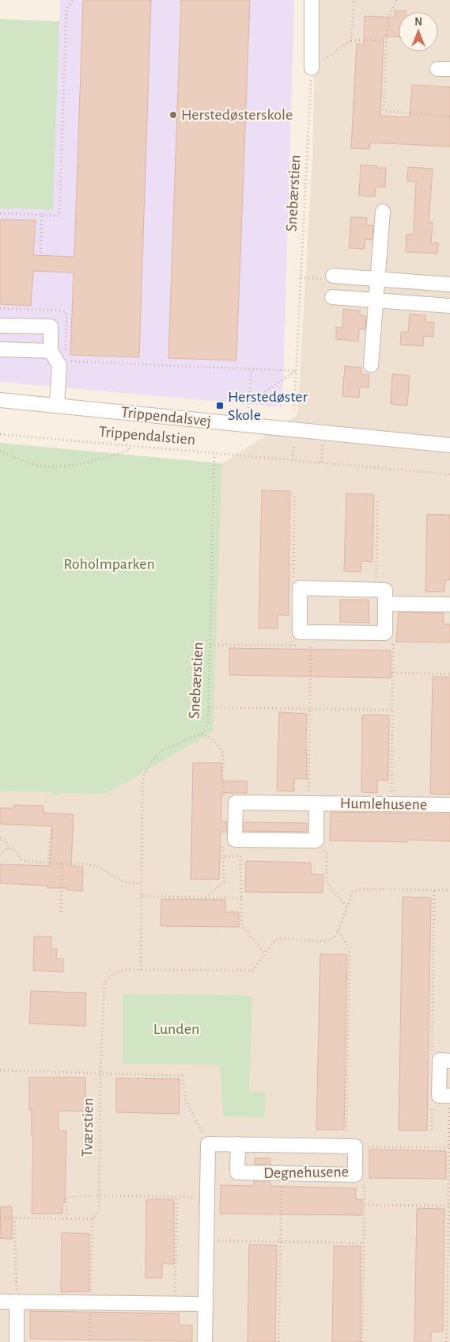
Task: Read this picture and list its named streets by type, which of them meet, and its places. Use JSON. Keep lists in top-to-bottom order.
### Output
{
  "streets": {
    "street": ["Trippendalsvej", "Humlehusene", "Degnehusene"],
    "path": ["Snebærstien", "Trippendalstien", "Tværstien"]
  },
  "crossings": [
    ["Snebærstien", "Trippendalstien"],
    ["Snebærstien", "Tværstien"]
  ],
  "parks": ["Roholmparken", "Lunden"],
  "places": {
    "other": ["Herstedøsterskole"],
    "transit": ["Herstedøster Skole"]
  },
  "north": "top"
}
